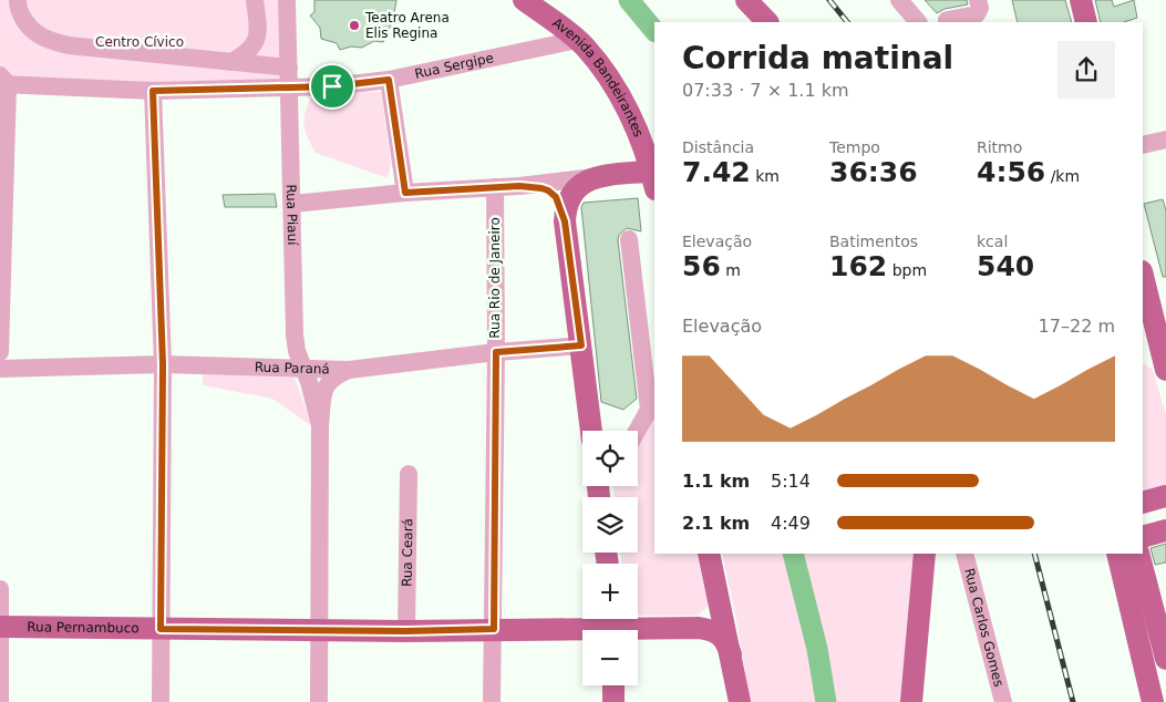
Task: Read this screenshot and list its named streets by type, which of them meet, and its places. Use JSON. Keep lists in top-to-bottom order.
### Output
{
  "streets": {
    "main road": ["Avenida Bandeirantes", "Rua Pernambuco"],
    "street": [
      "Rua Sergipe",
      "Rua Piauí",
      "Rua Rio de Janeiro",
      "Rua Paraná",
      "Rua Ceará",
      "Rua Carlos Gomes"
    ]
  },
  "crossings": [
    ["Rua Sergipe", "Avenida Bandeirantes"],
    ["Rua Sergipe", "Rua Piauí"],
    ["Rua Piauí", "Rua Paraná"],
    ["Rua Piauí", "Rua Pernambuco"],
    ["Rua Rio de Janeiro", "Rua Paraná"],
    ["Rua Rio de Janeiro", "Rua Pernambuco"],
    ["Rua Ceará", "Rua Pernambuco"]
  ],
  "parks": ["Centro Cívico"],
  "places": ["Teatro Arena Elis Regina"],
  "page": {
    "heading": ["Corrida matinal", "07:33 · 7 × 1.1 km"],
    "stats": [
      ["Distância", "7.42 km"],
      ["Tempo", "36:36"],
      ["Ritmo", "4:56 /km"],
      ["Elevação", "56 m"],
      ["Batimentos", "162 bpm"],
      ["kcal", "540"]
    ],
    "chart": ["Elevação", "17–22 m"],
    "map_buttons": ["+", "−"],
    "list": [
      {
        "name": "1.1 km",
        "note": "5:14"
      },
      {
        "name": "2.1 km",
        "note": "4:49"
      }
    ]
  }
}
